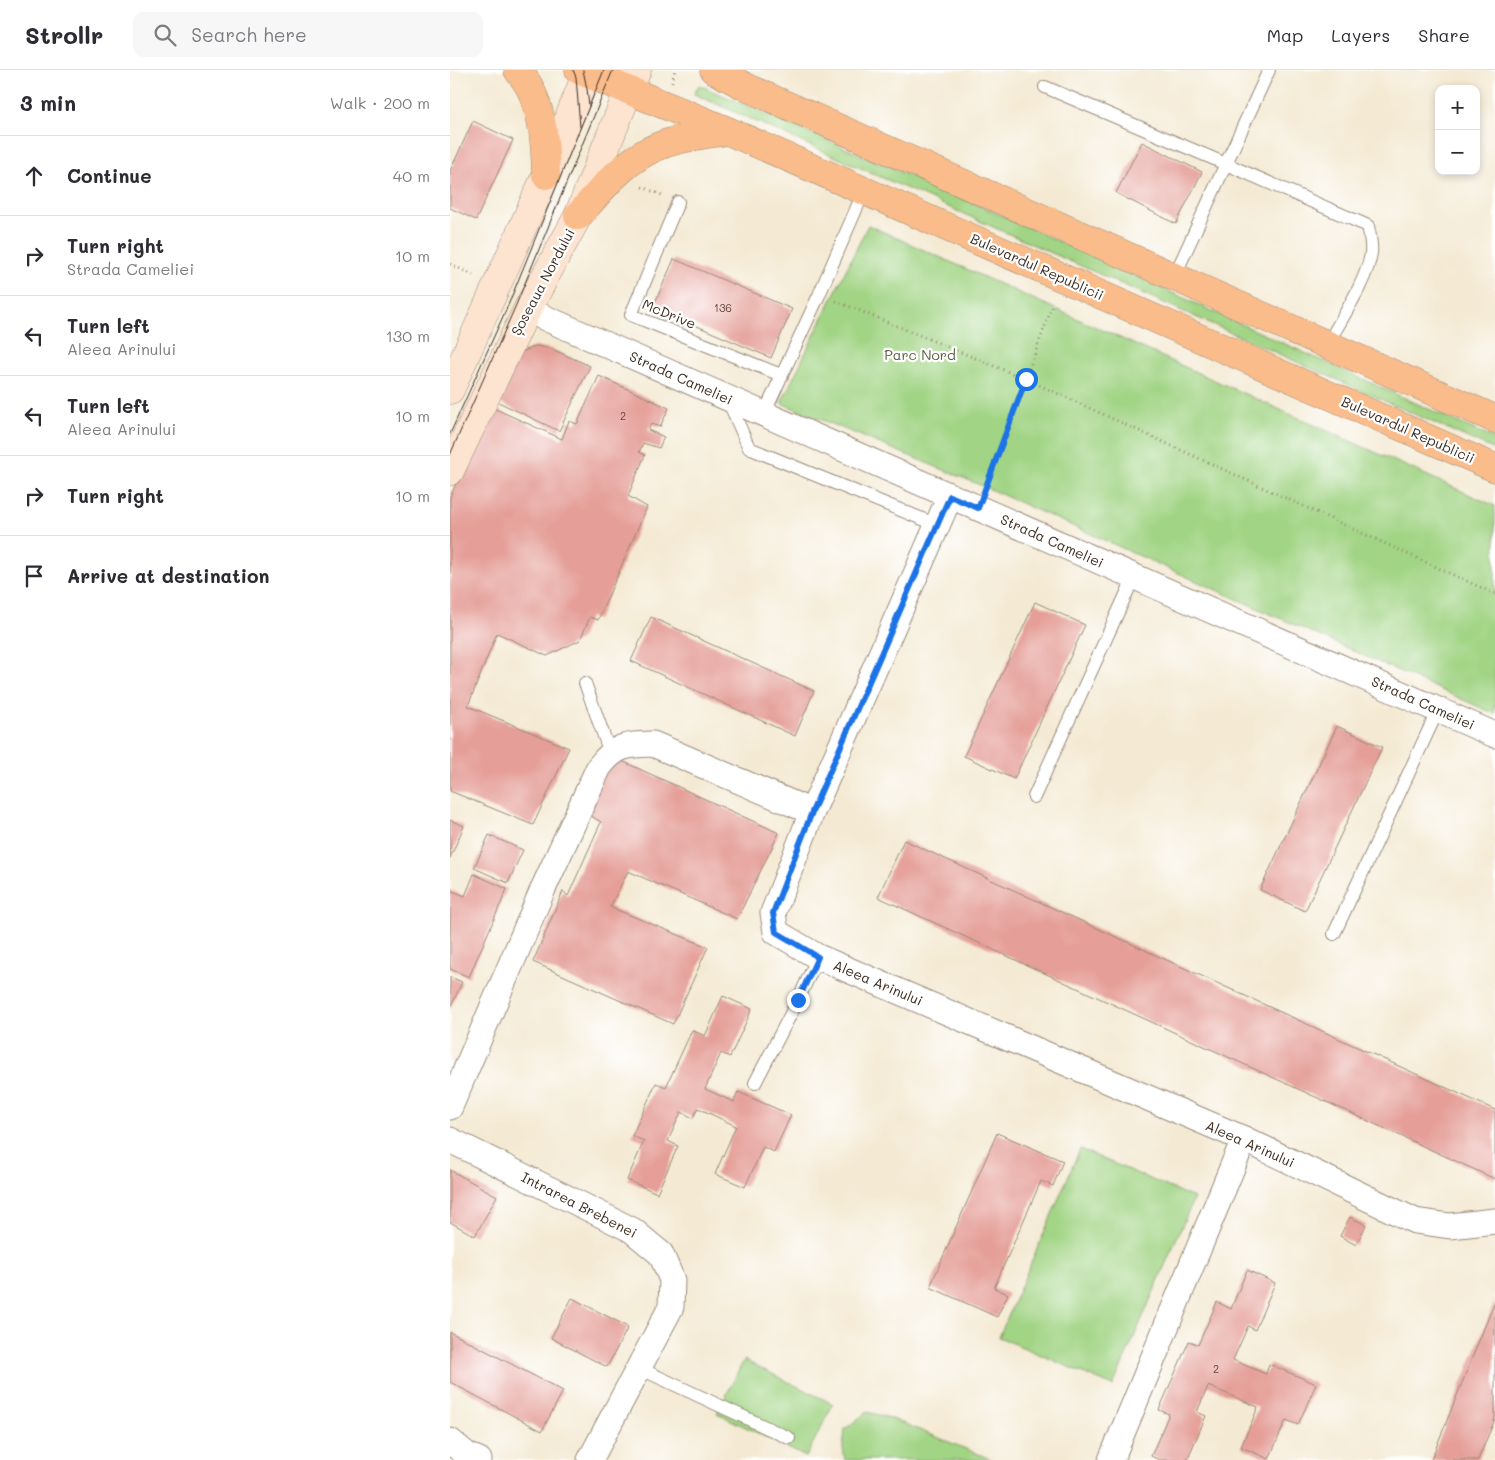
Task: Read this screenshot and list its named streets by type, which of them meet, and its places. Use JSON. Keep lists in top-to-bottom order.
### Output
{
  "streets": {
    "main road": ["Bulevardul Republicii", "Șoseaua Nordului"],
    "street": ["Strada Cameliei", "Aleea Arinului", "Intrarea Brebenei"],
    "lane": ["McDrive"]
  },
  "crossings": [
    ["Bulevardul Republicii", "Șoseaua Nordului"],
    ["Șoseaua Nordului", "Strada Cameliei"],
    ["Strada Cameliei", "Aleea Arinului"]
  ],
  "parks": ["Parc Nord"],
  "house_numbers": ["136", "2", "2"],
  "page": {
    "header": "Strollr",
    "search": "Search here",
    "nav": ["Map", "Layers", "Share"],
    "heading": ["3 min", "Walk · 200 m"],
    "map_buttons": ["+", "−"],
    "list": [
      ["Continue", "40 m"],
      ["Turn right", "Strada Cameliei", "10 m"],
      ["Turn left", "Aleea Arinului", "130 m"],
      ["Turn left", "Aleea Arinului", "10 m"],
      ["Turn right", "10 m"],
      "Arrive at destination"
    ]
  }
}
